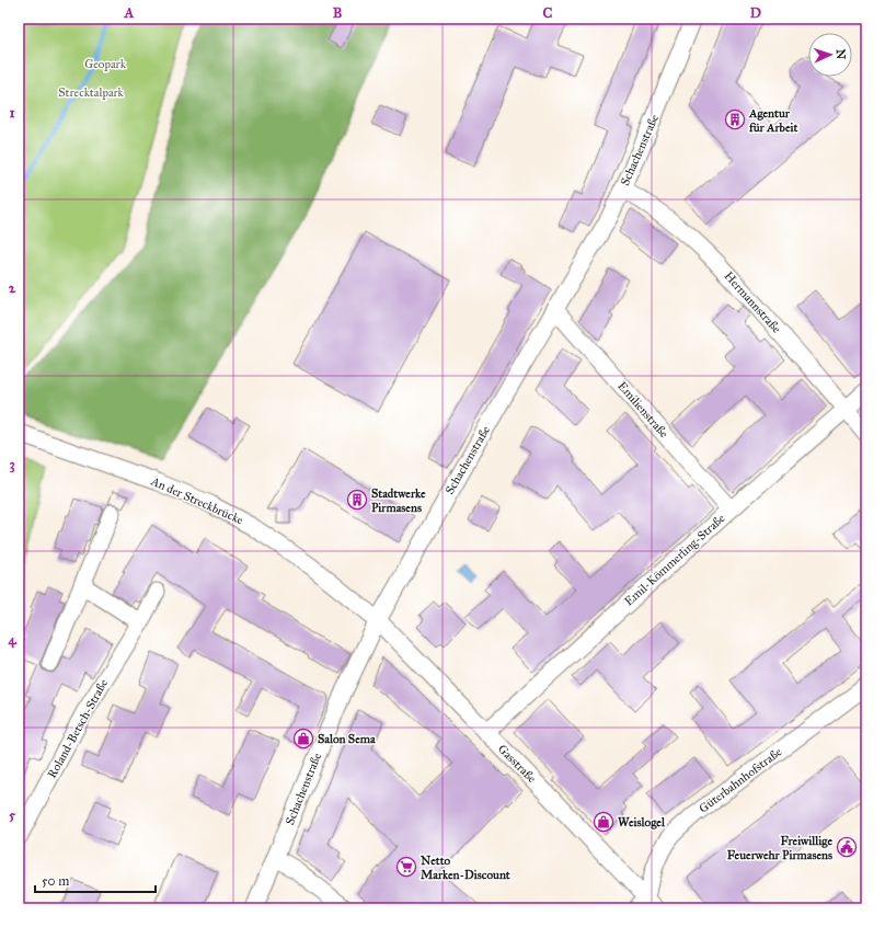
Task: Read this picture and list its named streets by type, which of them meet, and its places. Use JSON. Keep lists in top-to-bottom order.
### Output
{
  "streets": {
    "street": [
      "Schachenstraße",
      "Hermannstraße",
      "Emilienstraße",
      "An der Streckbrücke",
      "Emil-Kömmerling-Straße",
      "Roland-Betsch-Straße",
      "Gasstraße",
      "Güterbahnhofstraße"
    ]
  },
  "crossings": [
    ["Schachenstraße", "Hermannstraße"],
    ["Schachenstraße", "Emilienstraße"],
    ["Schachenstraße", "An der Streckbrücke"],
    ["Schachenstraße", "Gasstraße"],
    ["Hermannstraße", "Emil-Kömmerling-Straße"],
    ["Emilienstraße", "Emil-Kömmerling-Straße"],
    ["An der Streckbrücke", "Gasstraße"],
    ["Emil-Kömmerling-Straße", "Gasstraße"],
    ["Gasstraße", "Güterbahnhofstraße"]
  ],
  "parks": ["Geopark", "Strecktalpark"],
  "places": {
    "building": ["Agentur für Arbeit", "Stadtwerke Pirmasens"],
    "shop": ["Salon Sema", "Weislogel"],
    "public building": ["Freiwillige Feuerwehr Pirmasens"],
    "supermarket": ["Netto Marken-Discount"]
  },
  "scale_bar": "50 m",
  "north": "right",
  "grid": {
    "columns": [
      "A",
      "B",
      "C",
      "D"
    ],
    "rows": [
      "1",
      "2",
      "3",
      "4",
      "5"
    ]
  }
}
